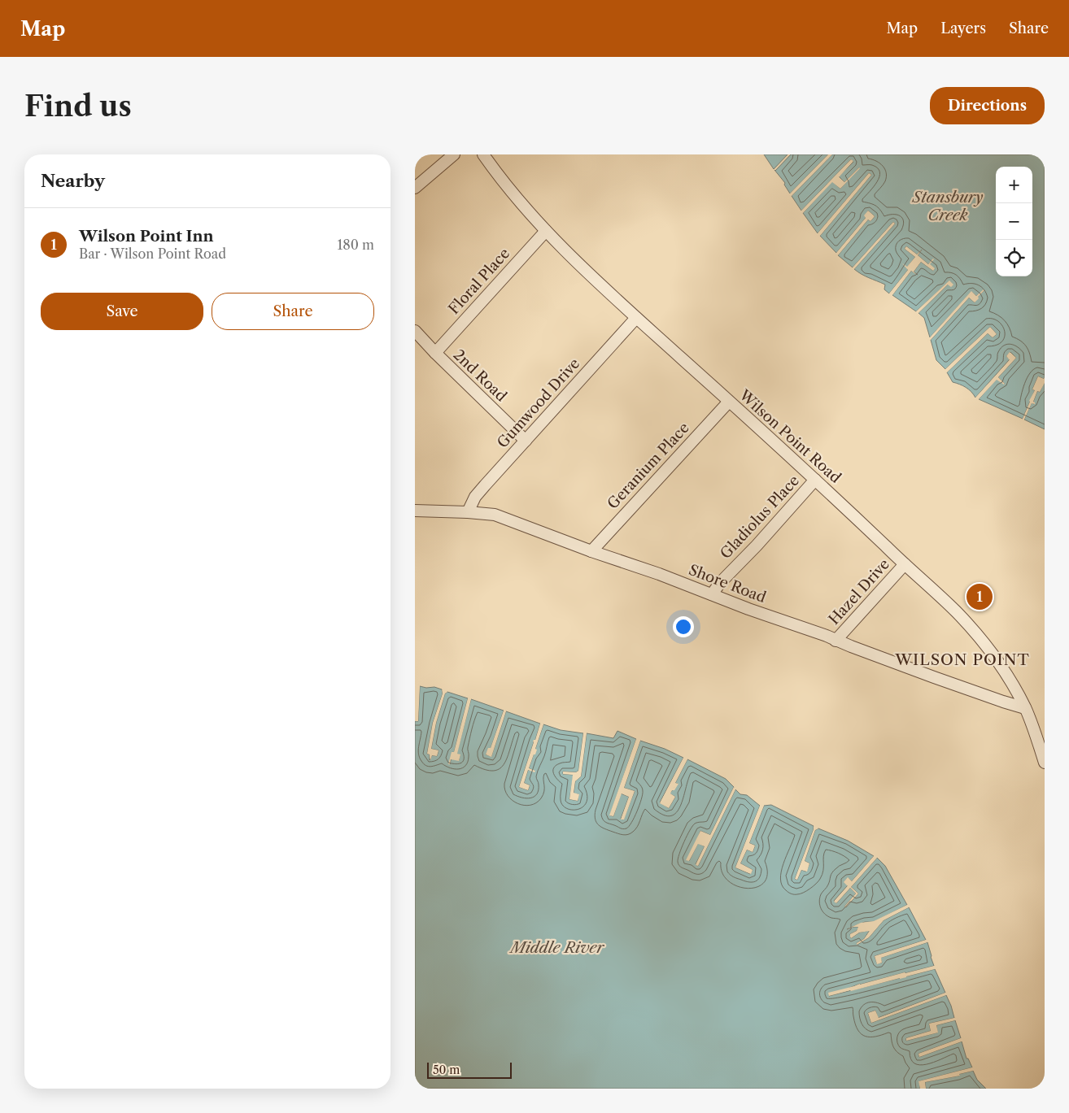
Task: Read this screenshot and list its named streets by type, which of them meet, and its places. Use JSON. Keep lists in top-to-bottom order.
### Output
{
  "streets": {
    "street": [
      "Floral Place",
      "2nd Road",
      "Gumwood Drive",
      "Wilson Point Road",
      "Geranium Place",
      "Gladiolus Place",
      "Shore Road",
      "Hazel Drive"
    ]
  },
  "crossings": [
    ["Floral Place", "2nd Road"],
    ["Floral Place", "Wilson Point Road"],
    ["2nd Road", "Gumwood Drive"],
    ["Gumwood Drive", "Wilson Point Road"],
    ["Gumwood Drive", "Shore Road"],
    ["Wilson Point Road", "Geranium Place"],
    ["Wilson Point Road", "Gladiolus Place"],
    ["Wilson Point Road", "Shore Road"],
    ["Wilson Point Road", "Hazel Drive"],
    ["Geranium Place", "Shore Road"],
    ["Gladiolus Place", "Shore Road"],
    ["Shore Road", "Hazel Drive"]
  ],
  "districts": ["WILSON POINT"],
  "water": ["Stansbury Creek", "Middle River"],
  "scale_bar": "50 m",
  "page": {
    "header": "Map",
    "nav": ["Map", "Layers", "Share"],
    "buttons": [
      "Directions",
      ["Save", "Share"]
    ],
    "title": "Find us",
    "heading": "Nearby",
    "map_buttons": ["+", "−"],
    "list": [
      {
        "mark": "1",
        "name": "Wilson Point Inn",
        "note": "Bar · Wilson Point Road",
        "value": "180 m"
      }
    ],
    "pins": "1",
    "scale": "50 m"
  }
}
